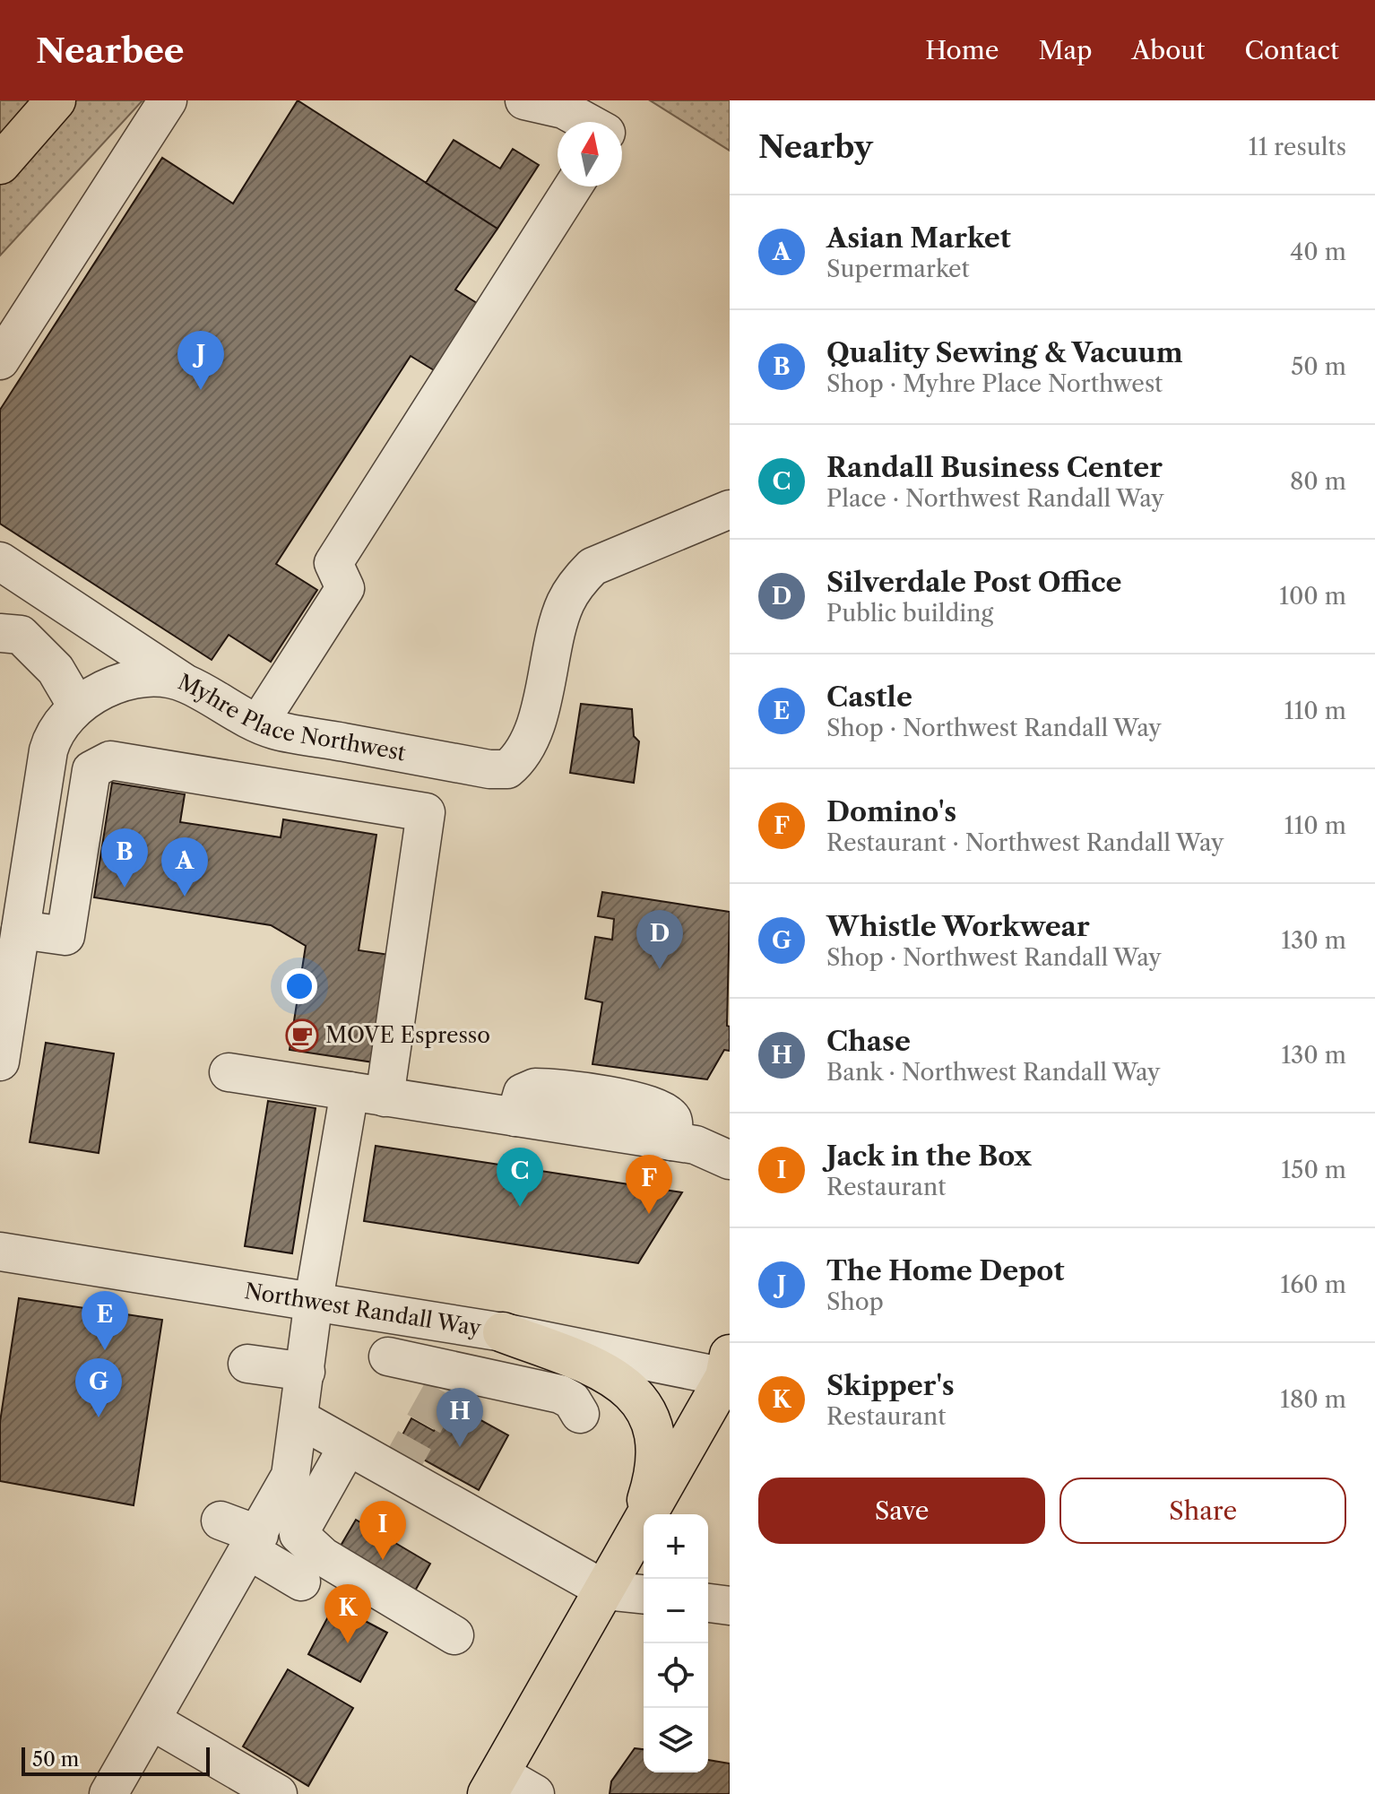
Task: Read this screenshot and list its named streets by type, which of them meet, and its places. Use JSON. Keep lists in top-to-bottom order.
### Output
{
  "streets": {
    "street": ["Myhre Place Northwest", "Northwest Randall Way"]
  },
  "places": {
    "cafe": ["MOVE Espresso"]
  },
  "scale_bar": "50 m",
  "north": "top",
  "page": {
    "header": "Nearbee",
    "nav": [
      "Home",
      "Map",
      "About",
      "Contact"
    ],
    "heading": ["Nearby", "11 results"],
    "list": [
      {
        "mark": "A",
        "name": "Asian Market",
        "note": "Supermarket",
        "value": "40 m"
      },
      {
        "mark": "B",
        "name": "Quality Sewing & Vacuum",
        "note": "Shop · Myhre Place Northwest",
        "value": "50 m"
      },
      {
        "mark": "C",
        "name": "Randall Business Center",
        "note": "Place · Northwest Randall Way",
        "value": "80 m"
      },
      {
        "mark": "D",
        "name": "Silverdale Post Office",
        "note": "Public building",
        "value": "100 m"
      },
      {
        "mark": "E",
        "name": "Castle",
        "note": "Shop · Northwest Randall Way",
        "value": "110 m"
      },
      {
        "mark": "F",
        "name": "Domino's",
        "note": "Restaurant · Northwest Randall Way",
        "value": "110 m"
      },
      {
        "mark": "G",
        "name": "Whistle Workwear",
        "note": "Shop · Northwest Randall Way",
        "value": "130 m"
      },
      {
        "mark": "H",
        "name": "Chase",
        "note": "Bank · Northwest Randall Way",
        "value": "130 m"
      },
      {
        "mark": "I",
        "name": "Jack in the Box",
        "note": "Restaurant",
        "value": "150 m"
      },
      {
        "mark": "J",
        "name": "The Home Depot",
        "note": "Shop",
        "value": "160 m"
      },
      {
        "mark": "K",
        "name": "Skipper's",
        "note": "Restaurant",
        "value": "180 m"
      }
    ],
    "pins": [
      "J",
      "B",
      "A",
      "D",
      "C",
      "F",
      "E",
      "G",
      "H",
      "I",
      "K"
    ],
    "buttons": ["Save", "Share"],
    "map_buttons": ["+", "−"],
    "scale": "50 m"
  }
}
